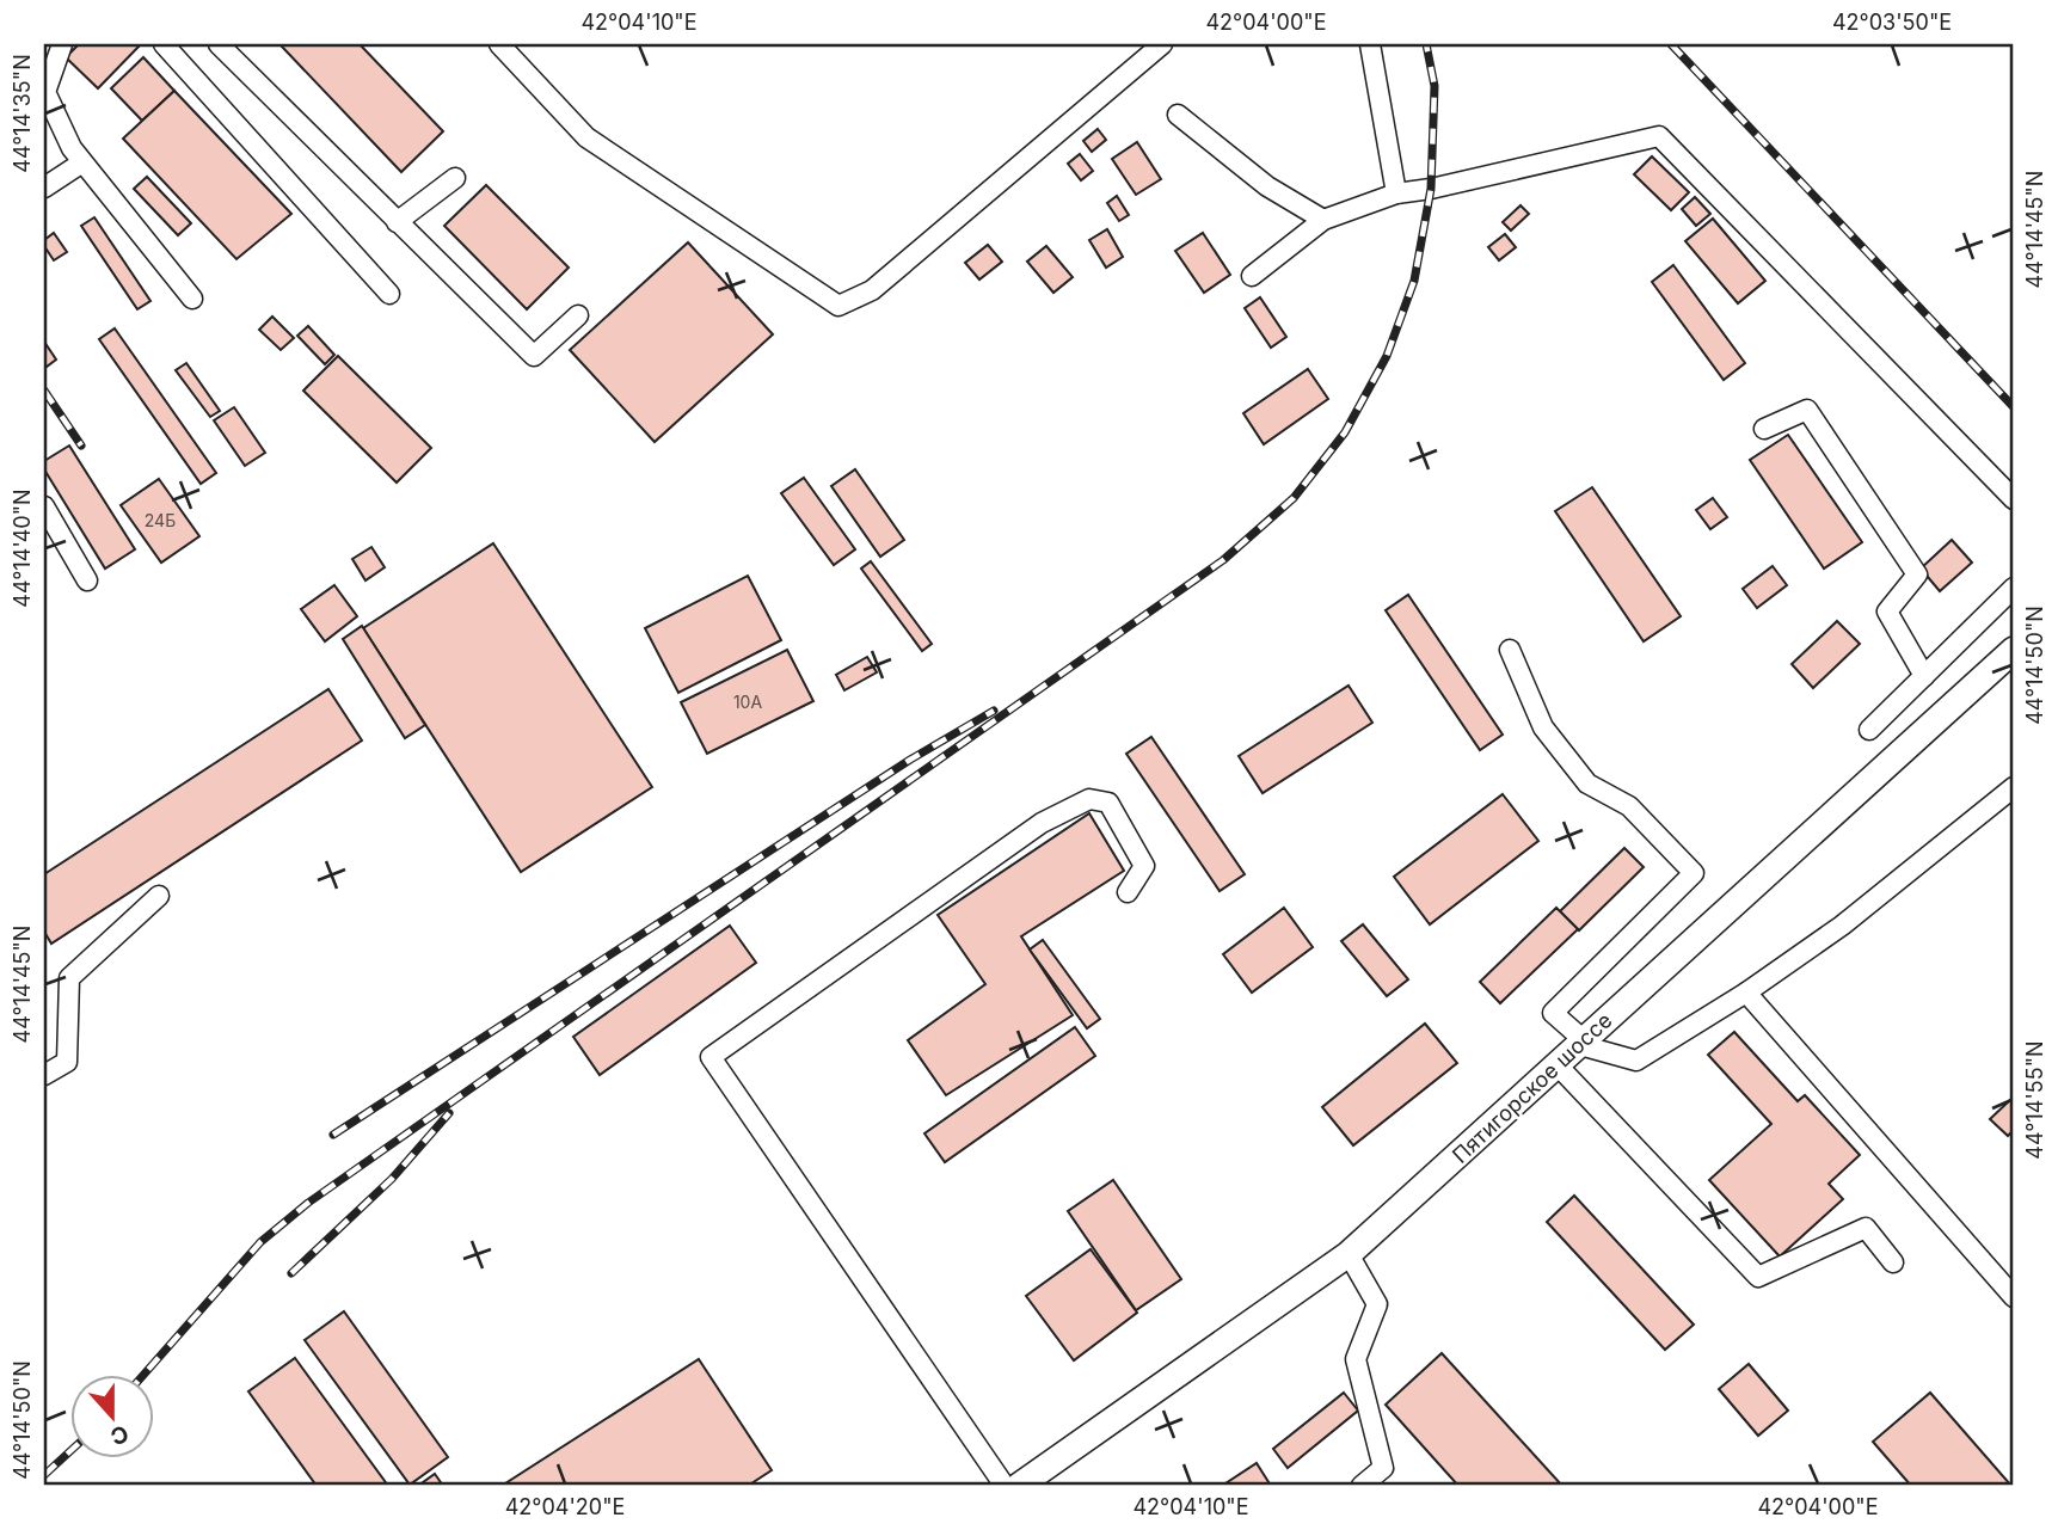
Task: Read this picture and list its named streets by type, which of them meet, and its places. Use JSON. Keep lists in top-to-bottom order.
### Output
{
  "streets": {
    "main road": ["Пятигорское шоссе"]
  },
  "house_numbers": ["24Б", "10А"],
  "north": "bottom",
  "coordinates": [
    "42°04'10\"E",
    "42°04'00\"E",
    "42°03'50\"E",
    "44°14'35\"N",
    "44°14'45\"N",
    "44°14'40\"N",
    "44°14'50\"N",
    "44°14'55\"N",
    "42°04'20\"E"
  ]
}
